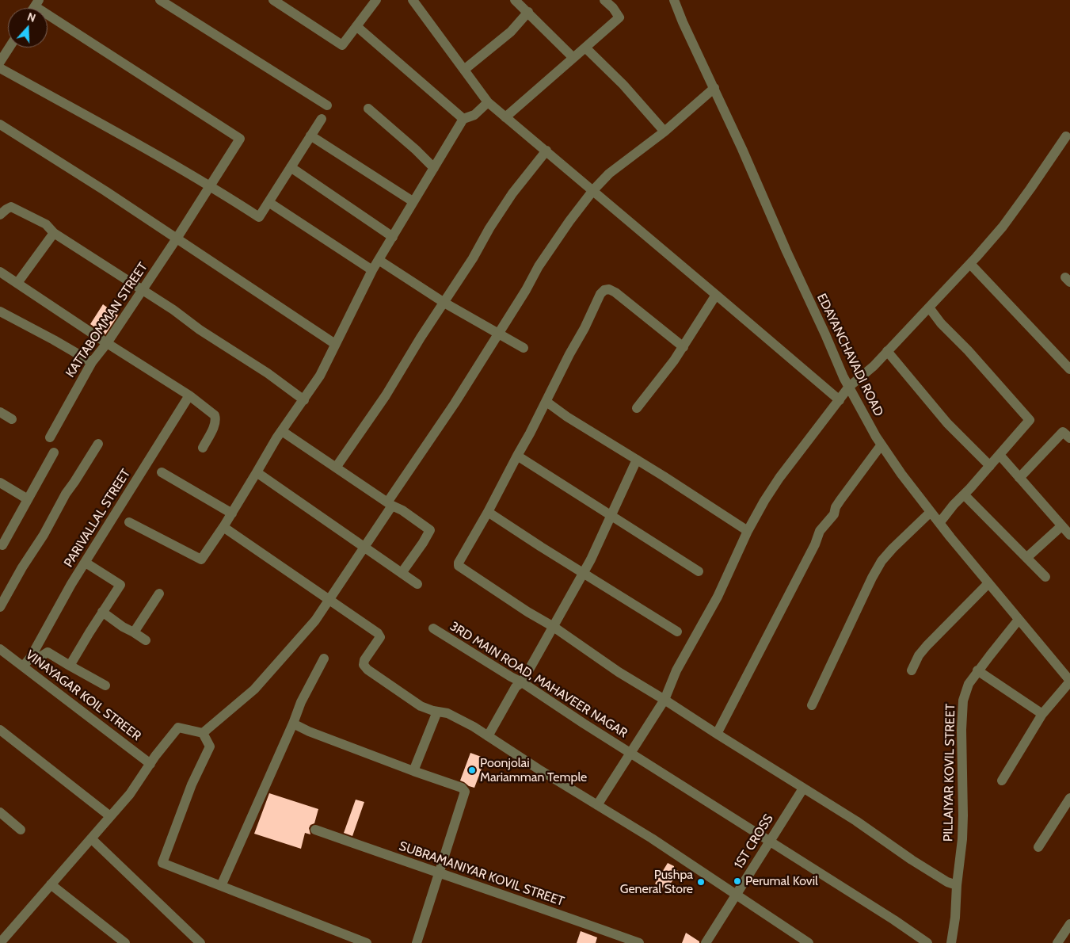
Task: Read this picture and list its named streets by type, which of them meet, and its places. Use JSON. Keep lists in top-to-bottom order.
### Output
{
  "streets": {
    "street": [
      "KATTABOMMAN STREET",
      "EDAYANCHAVADI ROAD",
      "PARIVALLAL STREET",
      "3RD MAIN ROAD, MAHAVEER NAGAR",
      "VINAYAGAR KOIL STREER",
      "PILLAIYAR KOVIL STREET",
      "1ST CROSS",
      "SUBRAMANIYAR KOVIL STREET"
    ]
  },
  "crossings": [
    ["EDAYANCHAVADI ROAD", "PILLAIYAR KOVIL STREET"],
    ["PARIVALLAL STREET", "VINAYAGAR KOIL STREER"],
    ["3RD MAIN ROAD, MAHAVEER NAGAR", "1ST CROSS"]
  ],
  "places": ["Poonjolai Mariamman Temple", "Perumal Kovil", "Pushpa General Store"],
  "north": "top"
}
